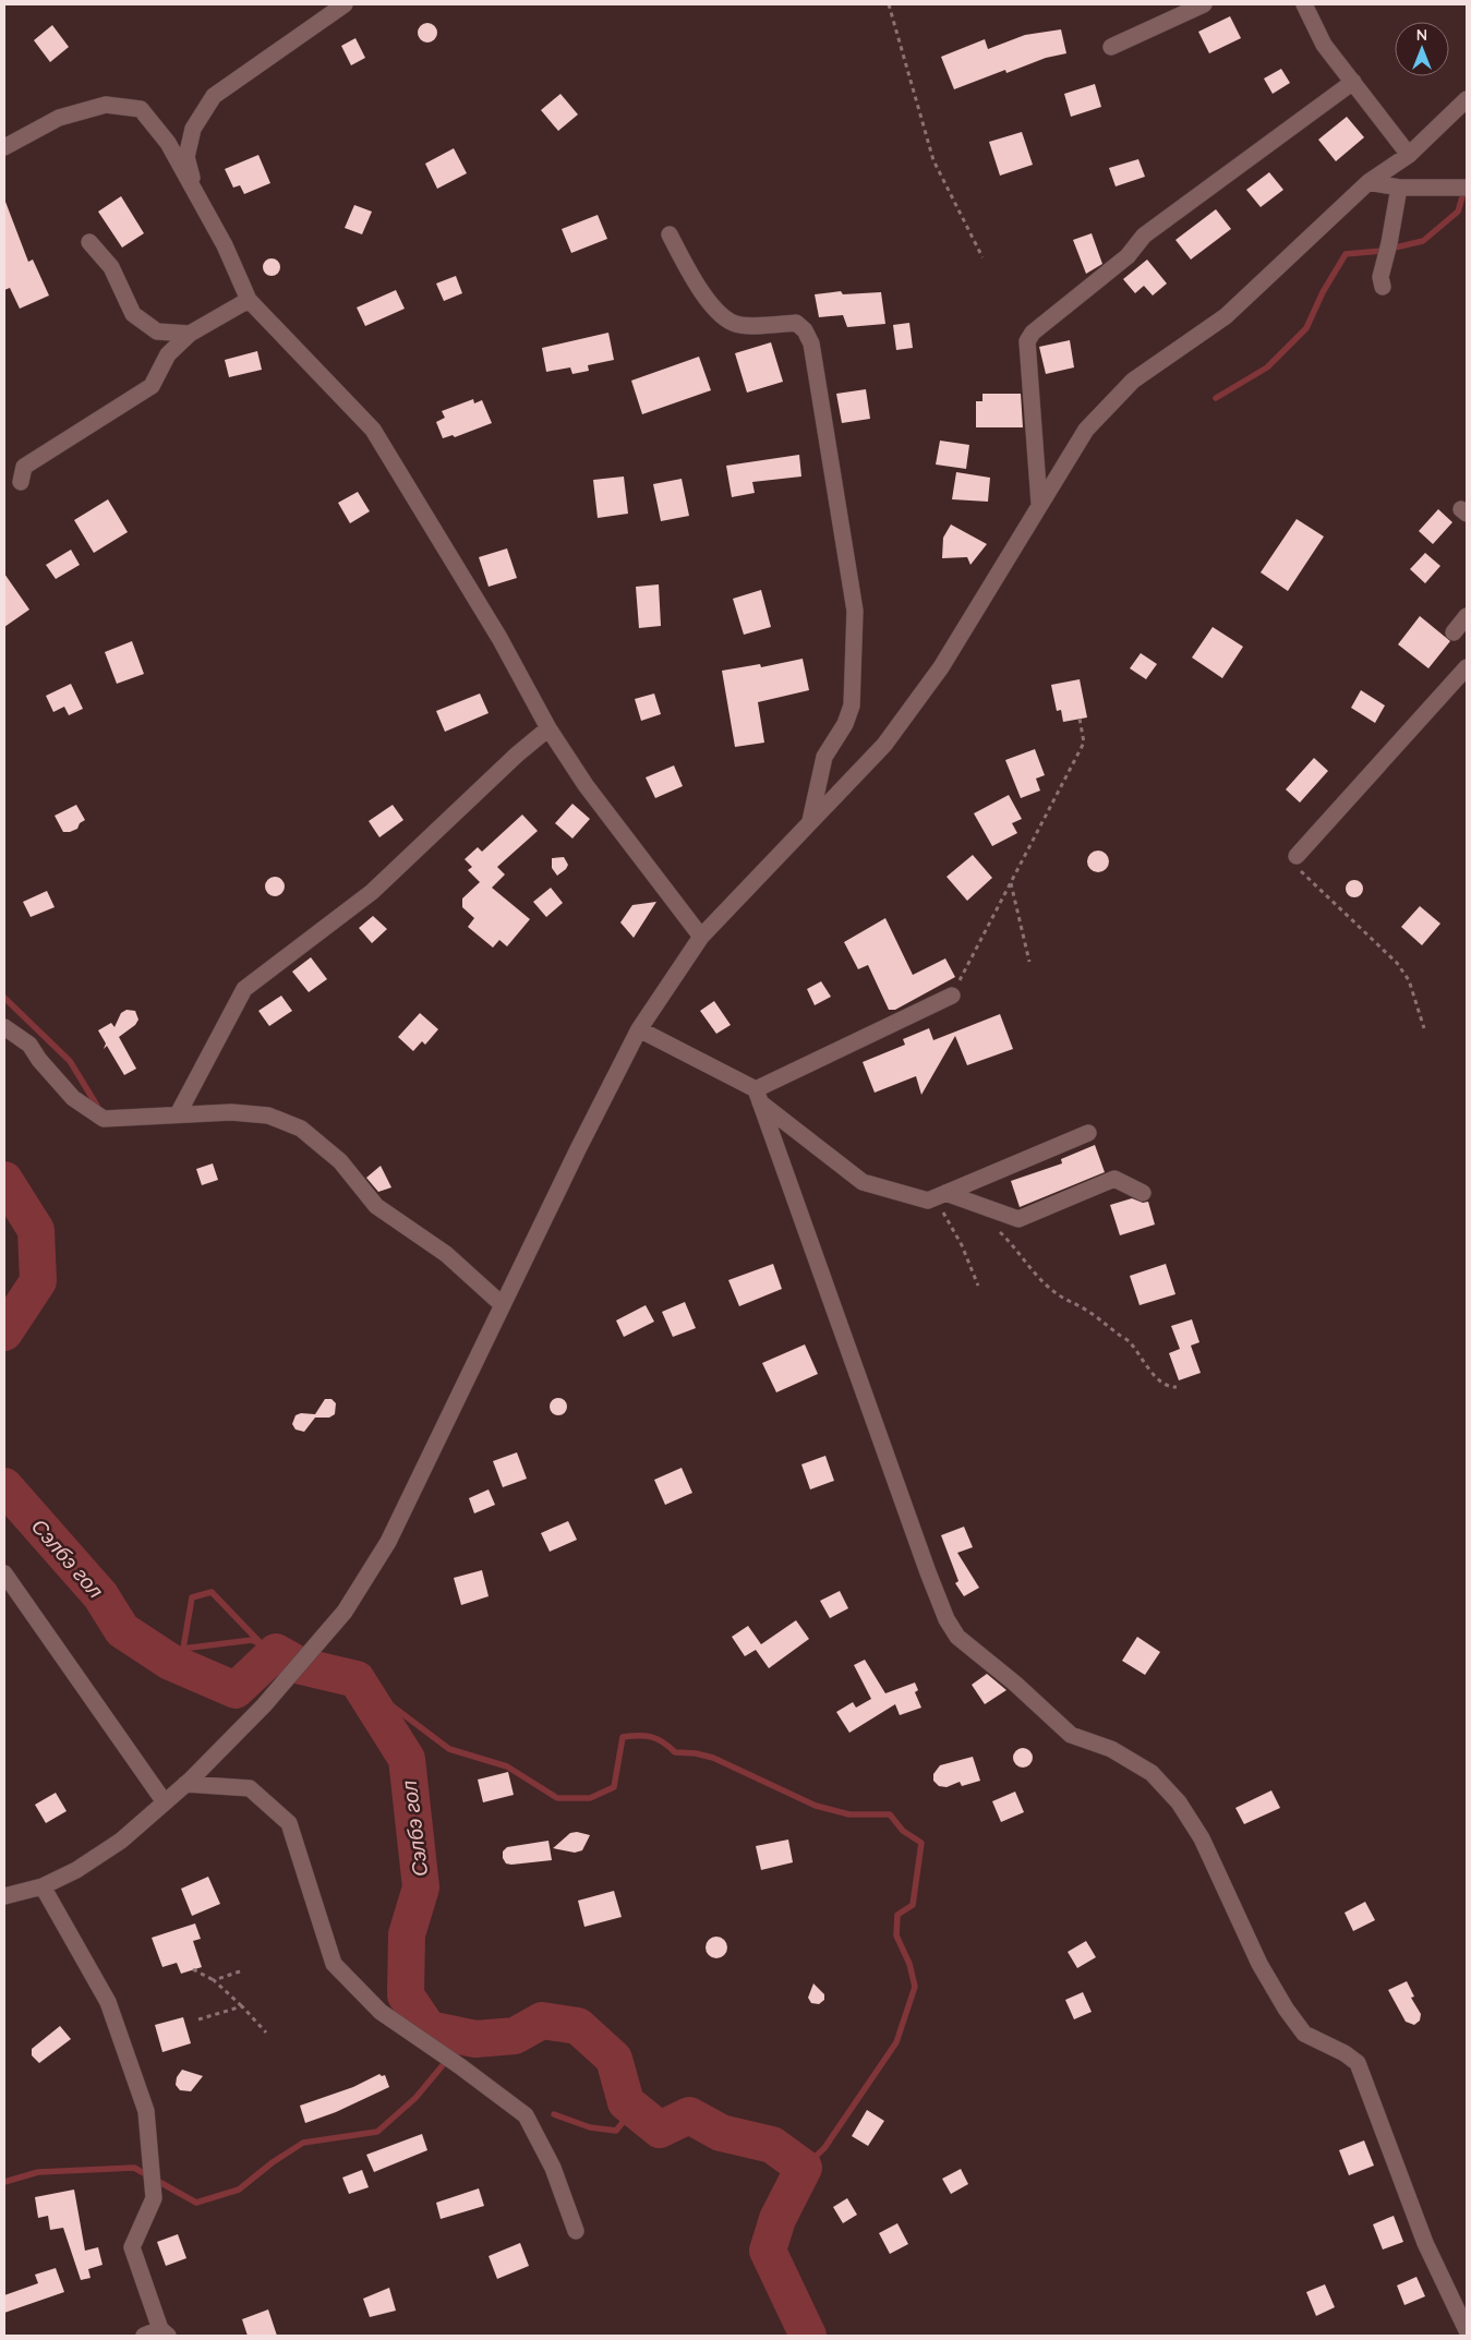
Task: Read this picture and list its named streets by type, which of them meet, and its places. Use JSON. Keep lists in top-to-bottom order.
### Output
{
  "water": ["Сэлбэ гол"],
  "north": "top"
}
